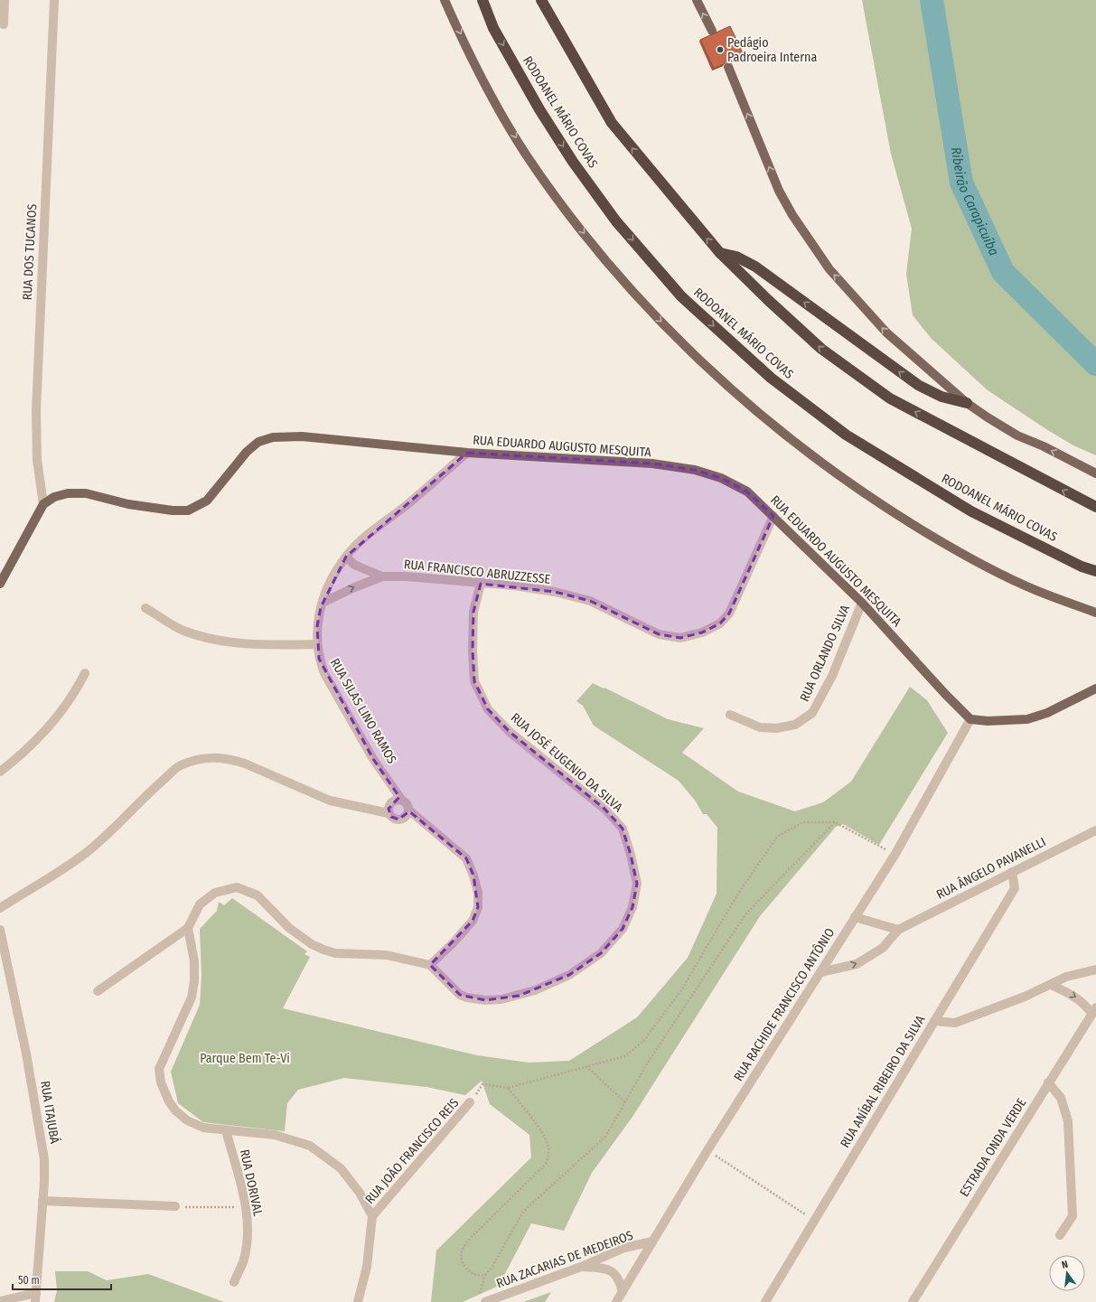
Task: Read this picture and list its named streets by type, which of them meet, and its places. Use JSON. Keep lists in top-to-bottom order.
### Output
{
  "streets": {
    "highway": ["RODOANEL MÁRIO COVAS"],
    "main road": ["RUA EDUARDO AUGUSTO MESQUITA"],
    "street": [
      "RUA DOS TUCANOS",
      "RUA FRANCISCO ABRUZZESSE",
      "RUA ORLANDO SILVA",
      "RUA SILAS LINO RAMOS",
      "RUA JOSÉ EUGENIO DA SILVA",
      "RUA ÂNGELO PAVANELLI",
      "RUA RACHIDE FRANCISCO ANTÔNIO",
      "RUA ANÍBAL RIBEIRO DA SILVA",
      "RUA ITAJUBÁ",
      "ESTRADA ONDA VERDE",
      "RUA JOÃO FRANCISCO REIS",
      "RUA DORIVAL",
      "RUA ZACARIAS DE MEDEIROS"
    ]
  },
  "crossings": [
    ["RUA DOS TUCANOS", "RUA EDUARDO AUGUSTO MESQUITA"],
    ["RUA EDUARDO AUGUSTO MESQUITA", "RUA FRANCISCO ABRUZZESSE"],
    ["RUA EDUARDO AUGUSTO MESQUITA", "RUA ORLANDO SILVA"],
    ["RUA EDUARDO AUGUSTO MESQUITA", "RUA SILAS LINO RAMOS"],
    ["RUA EDUARDO AUGUSTO MESQUITA", "RUA RACHIDE FRANCISCO ANTÔNIO"],
    ["RUA FRANCISCO ABRUZZESSE", "RUA SILAS LINO RAMOS"],
    ["RUA FRANCISCO ABRUZZESSE", "RUA JOSÉ EUGENIO DA SILVA"],
    ["RUA ÂNGELO PAVANELLI", "RUA RACHIDE FRANCISCO ANTÔNIO"],
    ["RUA ÂNGELO PAVANELLI", "RUA ANÍBAL RIBEIRO DA SILVA"],
    ["RUA RACHIDE FRANCISCO ANTÔNIO", "RUA ZACARIAS DE MEDEIROS"]
  ],
  "water": ["Ribeirão Carapicuíba"],
  "parks": ["Parque Bem Te-Vi"],
  "places": ["Pedágio Padroeira Interna"],
  "scale_bar": "50 m",
  "north": "top"
}
